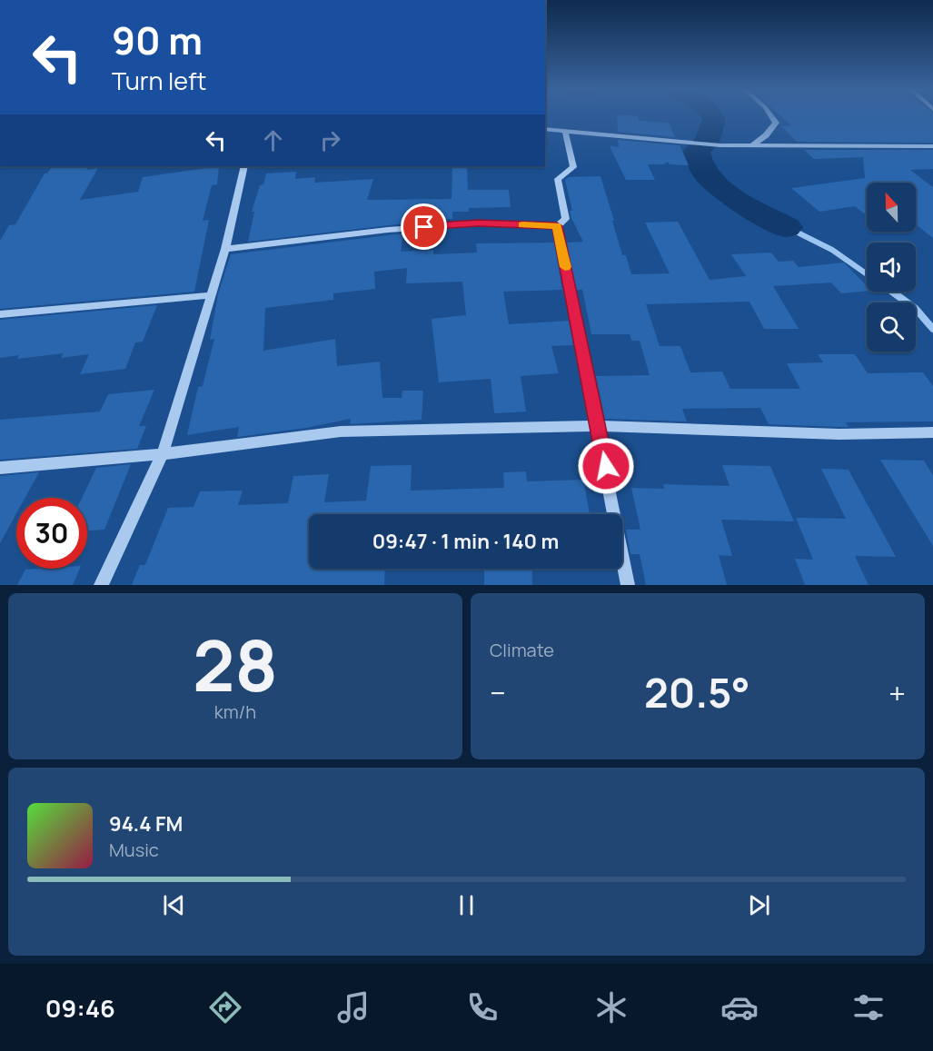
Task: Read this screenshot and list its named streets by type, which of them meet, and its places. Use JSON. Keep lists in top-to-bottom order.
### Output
{
  "north": "top",
  "page": {
    "turn": ["90 m", "Turn left"],
    "limit": "30",
    "trip": "09:47 · 1 min · 140 m",
    "tile": [
      ["28", "km/h"],
      "Climate"
    ],
    "heat": ["−", "20.5°", "+"],
    "song": ["94.4 FM", "Music"],
    "tabs": "09:46"
  }
}
